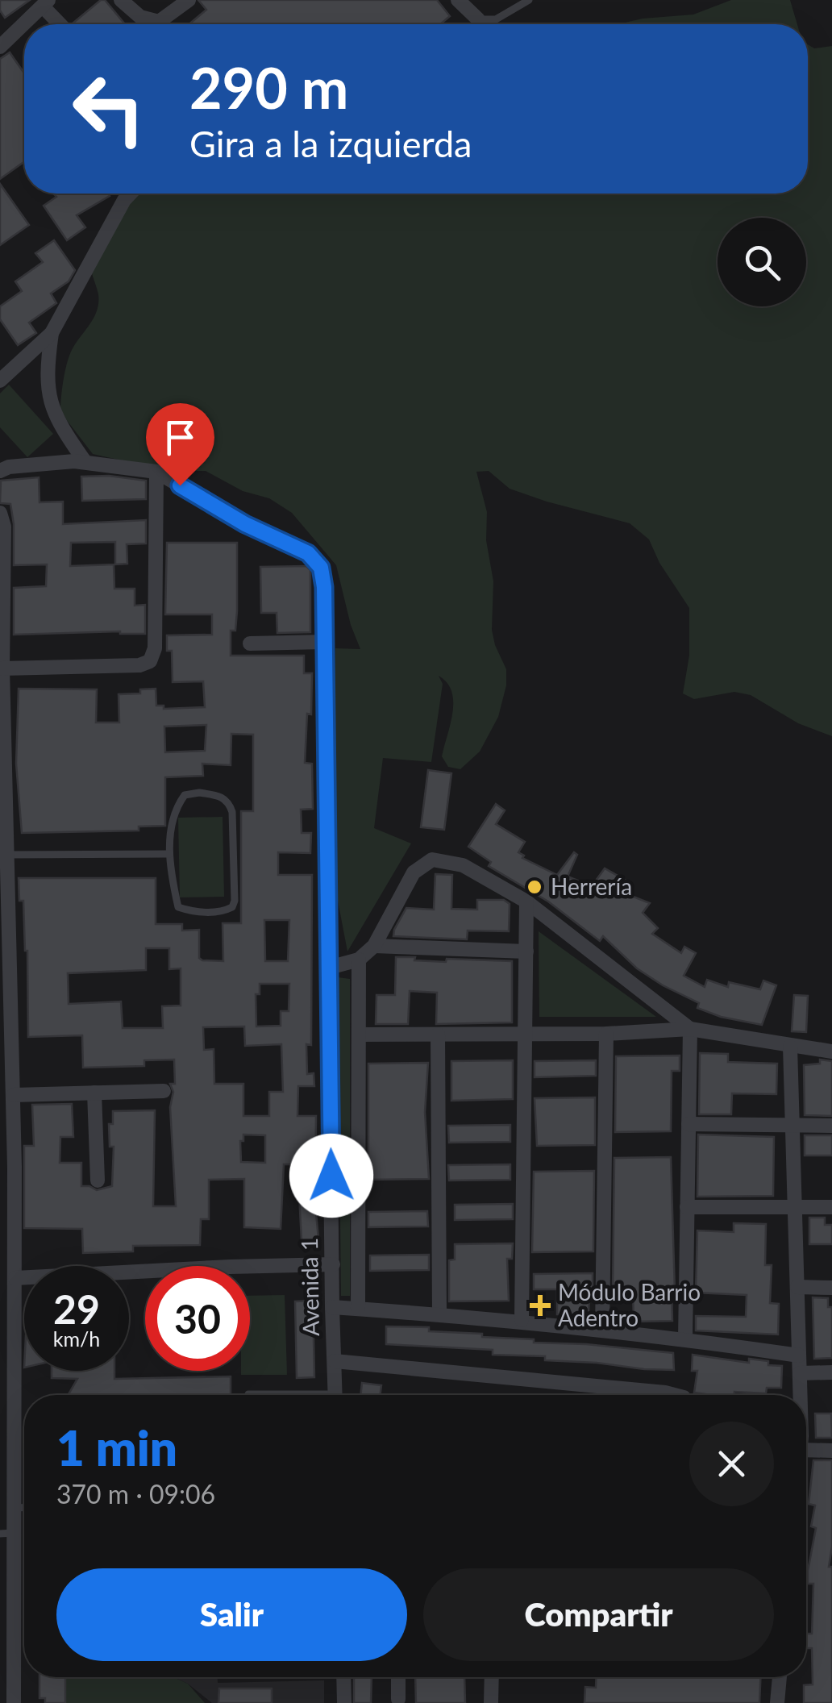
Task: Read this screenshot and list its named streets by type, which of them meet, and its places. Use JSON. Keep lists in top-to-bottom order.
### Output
{
  "streets": {
    "street": ["Avenida 1"]
  },
  "places": {
    "other": ["Herrería"],
    "health": ["Módulo Barrio Adentro"]
  },
  "page": {
    "turn": ["290 m", "Gira a la izquierda"],
    "speed": "29 km/h",
    "limit": "30",
    "heading": ["1 min", "370 m · 09:06"],
    "buttons": ["Salir", "Compartir"]
  }
}
